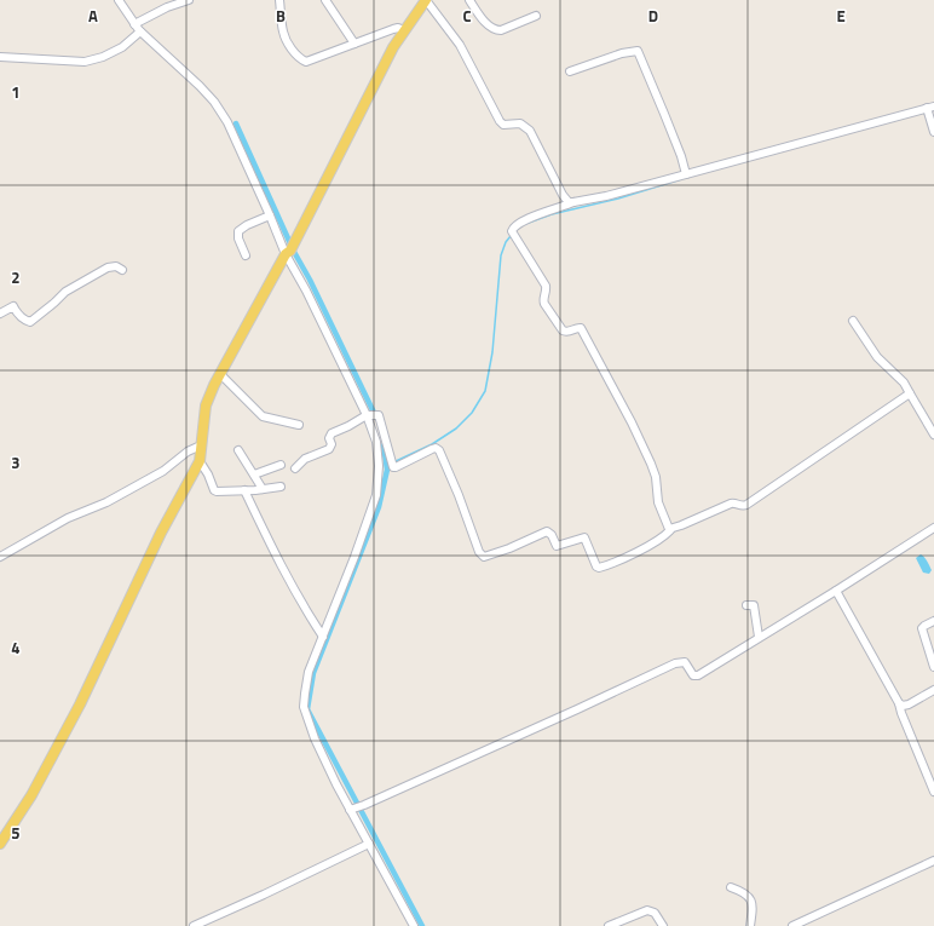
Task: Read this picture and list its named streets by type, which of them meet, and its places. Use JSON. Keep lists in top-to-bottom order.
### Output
{
  "grid": {
    "columns": [
      "A",
      "B",
      "C",
      "D",
      "E"
    ],
    "rows": [
      "1",
      "2",
      "3",
      "4",
      "5"
    ]
  }
}
